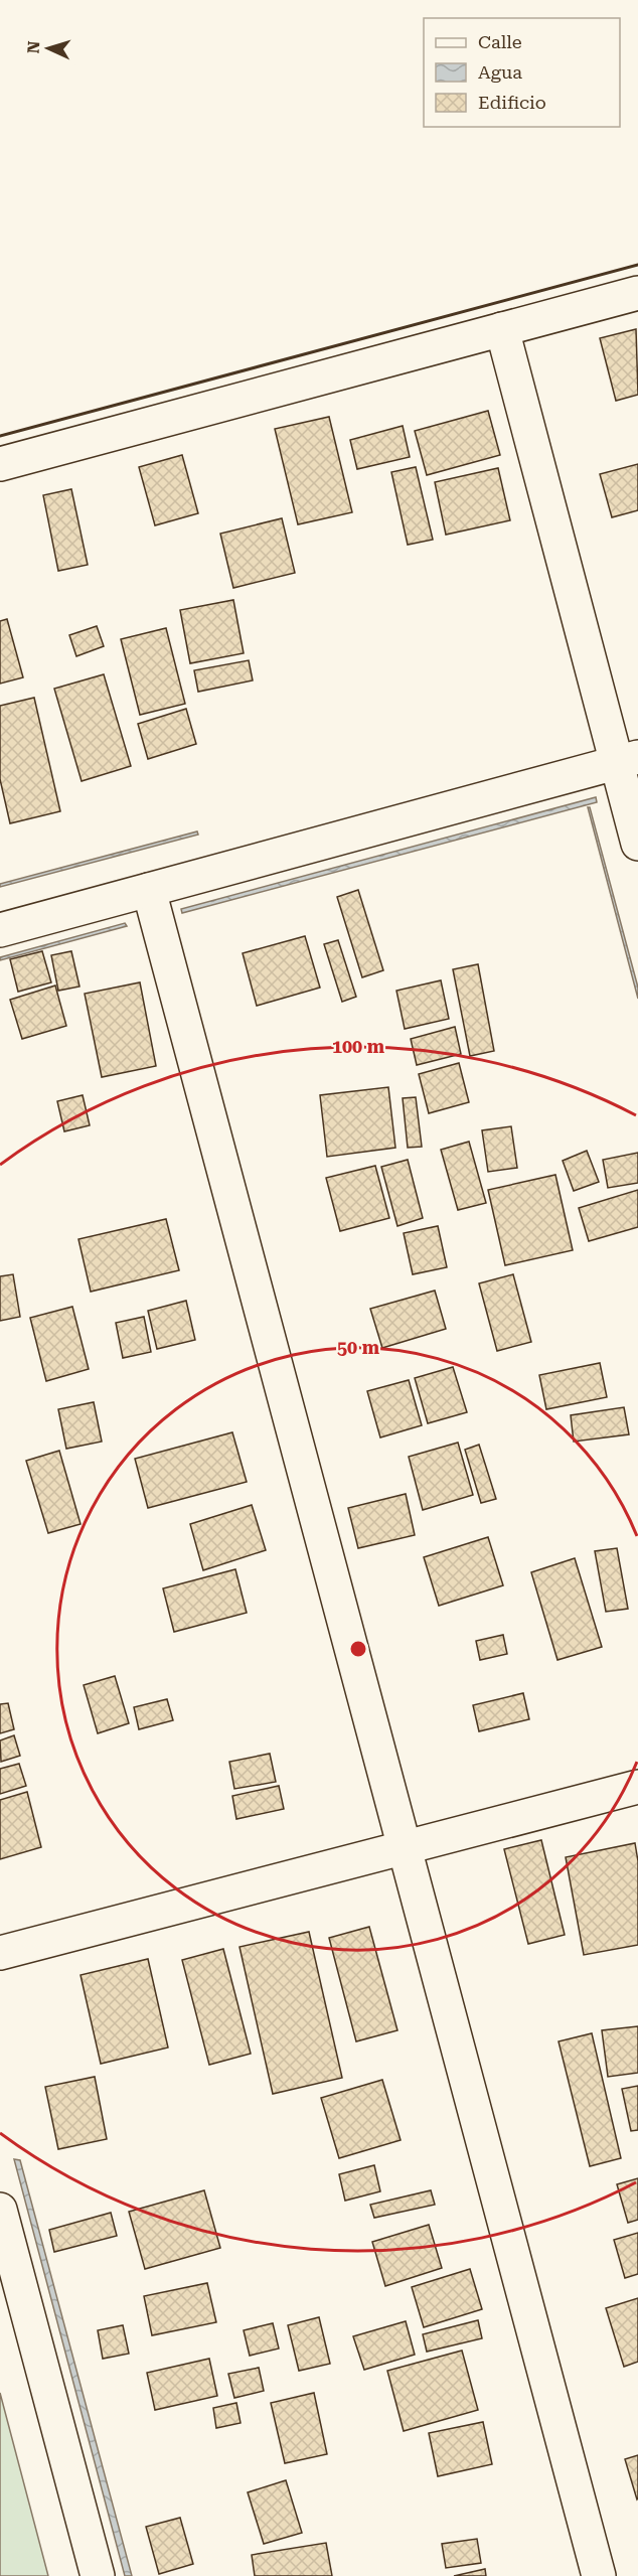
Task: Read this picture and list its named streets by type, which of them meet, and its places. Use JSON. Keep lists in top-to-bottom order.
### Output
{
  "legend": ["Calle", "Agua", "Edificio"],
  "north": "left",
  "rings": ["100 m", "50 m"]
}
